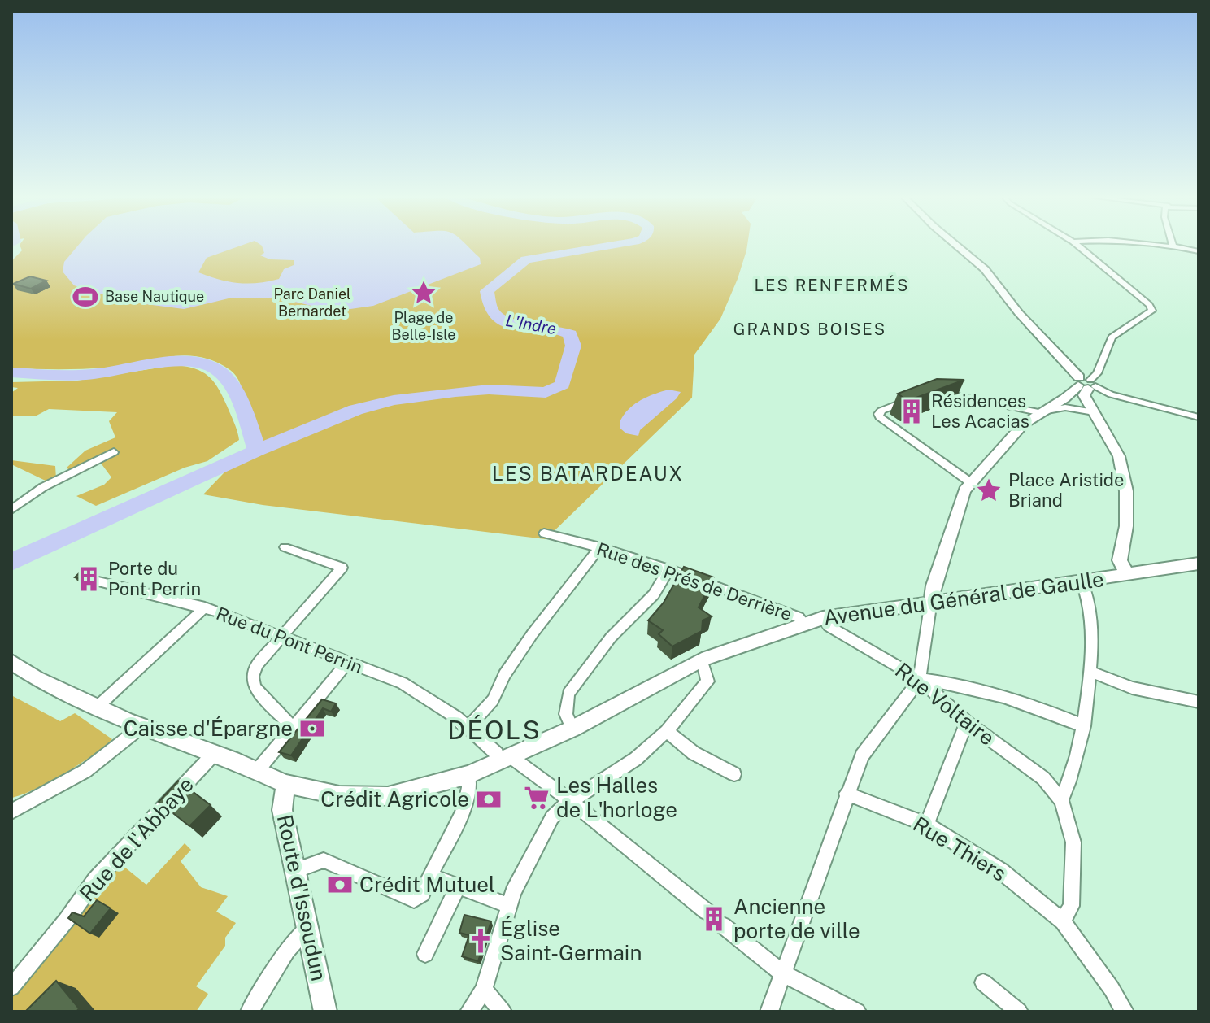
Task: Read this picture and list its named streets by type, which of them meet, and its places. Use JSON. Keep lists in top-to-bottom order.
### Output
{
  "streets": {
    "main road": ["Avenue du Général de Gaulle", "Route d'Issoudun"],
    "street": [
      "Rue des Prés de Derrière",
      "Rue du Pont Perrin",
      "Rue Voltaire",
      "Rue de l'Abbaye",
      "Rue Thiers"
    ]
  },
  "crossings": [
    ["Rue des Prés de Derrière", "Avenue du Général de Gaulle"],
    ["Avenue du Général de Gaulle", "Rue du Pont Perrin"],
    ["Avenue du Général de Gaulle", "Rue Voltaire"],
    ["Avenue du Général de Gaulle", "Rue de l'Abbaye"],
    ["Avenue du Général de Gaulle", "Route d'Issoudun"]
  ],
  "districts": [
    "LES RENFERMÉS",
    "GRANDS BOISES",
    "LES BATARDEAUX",
    "DÉOLS"
  ],
  "water": ["L'Indre"],
  "parks": ["Parc Daniel Bernardet"],
  "places": {
    "place": ["Plage de Belle-Isle", "Place Aristide Briand"],
    "sports": ["Base Nautique"],
    "building": ["Résidences Les Acacias", "Porte du Pont Perrin", "Ancienne porte de ville"],
    "bank": ["Caisse d'Épargne", "Crédit Agricole", "Crédit Mutuel"],
    "supermarket": ["Les Halles de L'horloge"],
    "church": ["Église Saint-Germain"]
  }
}
